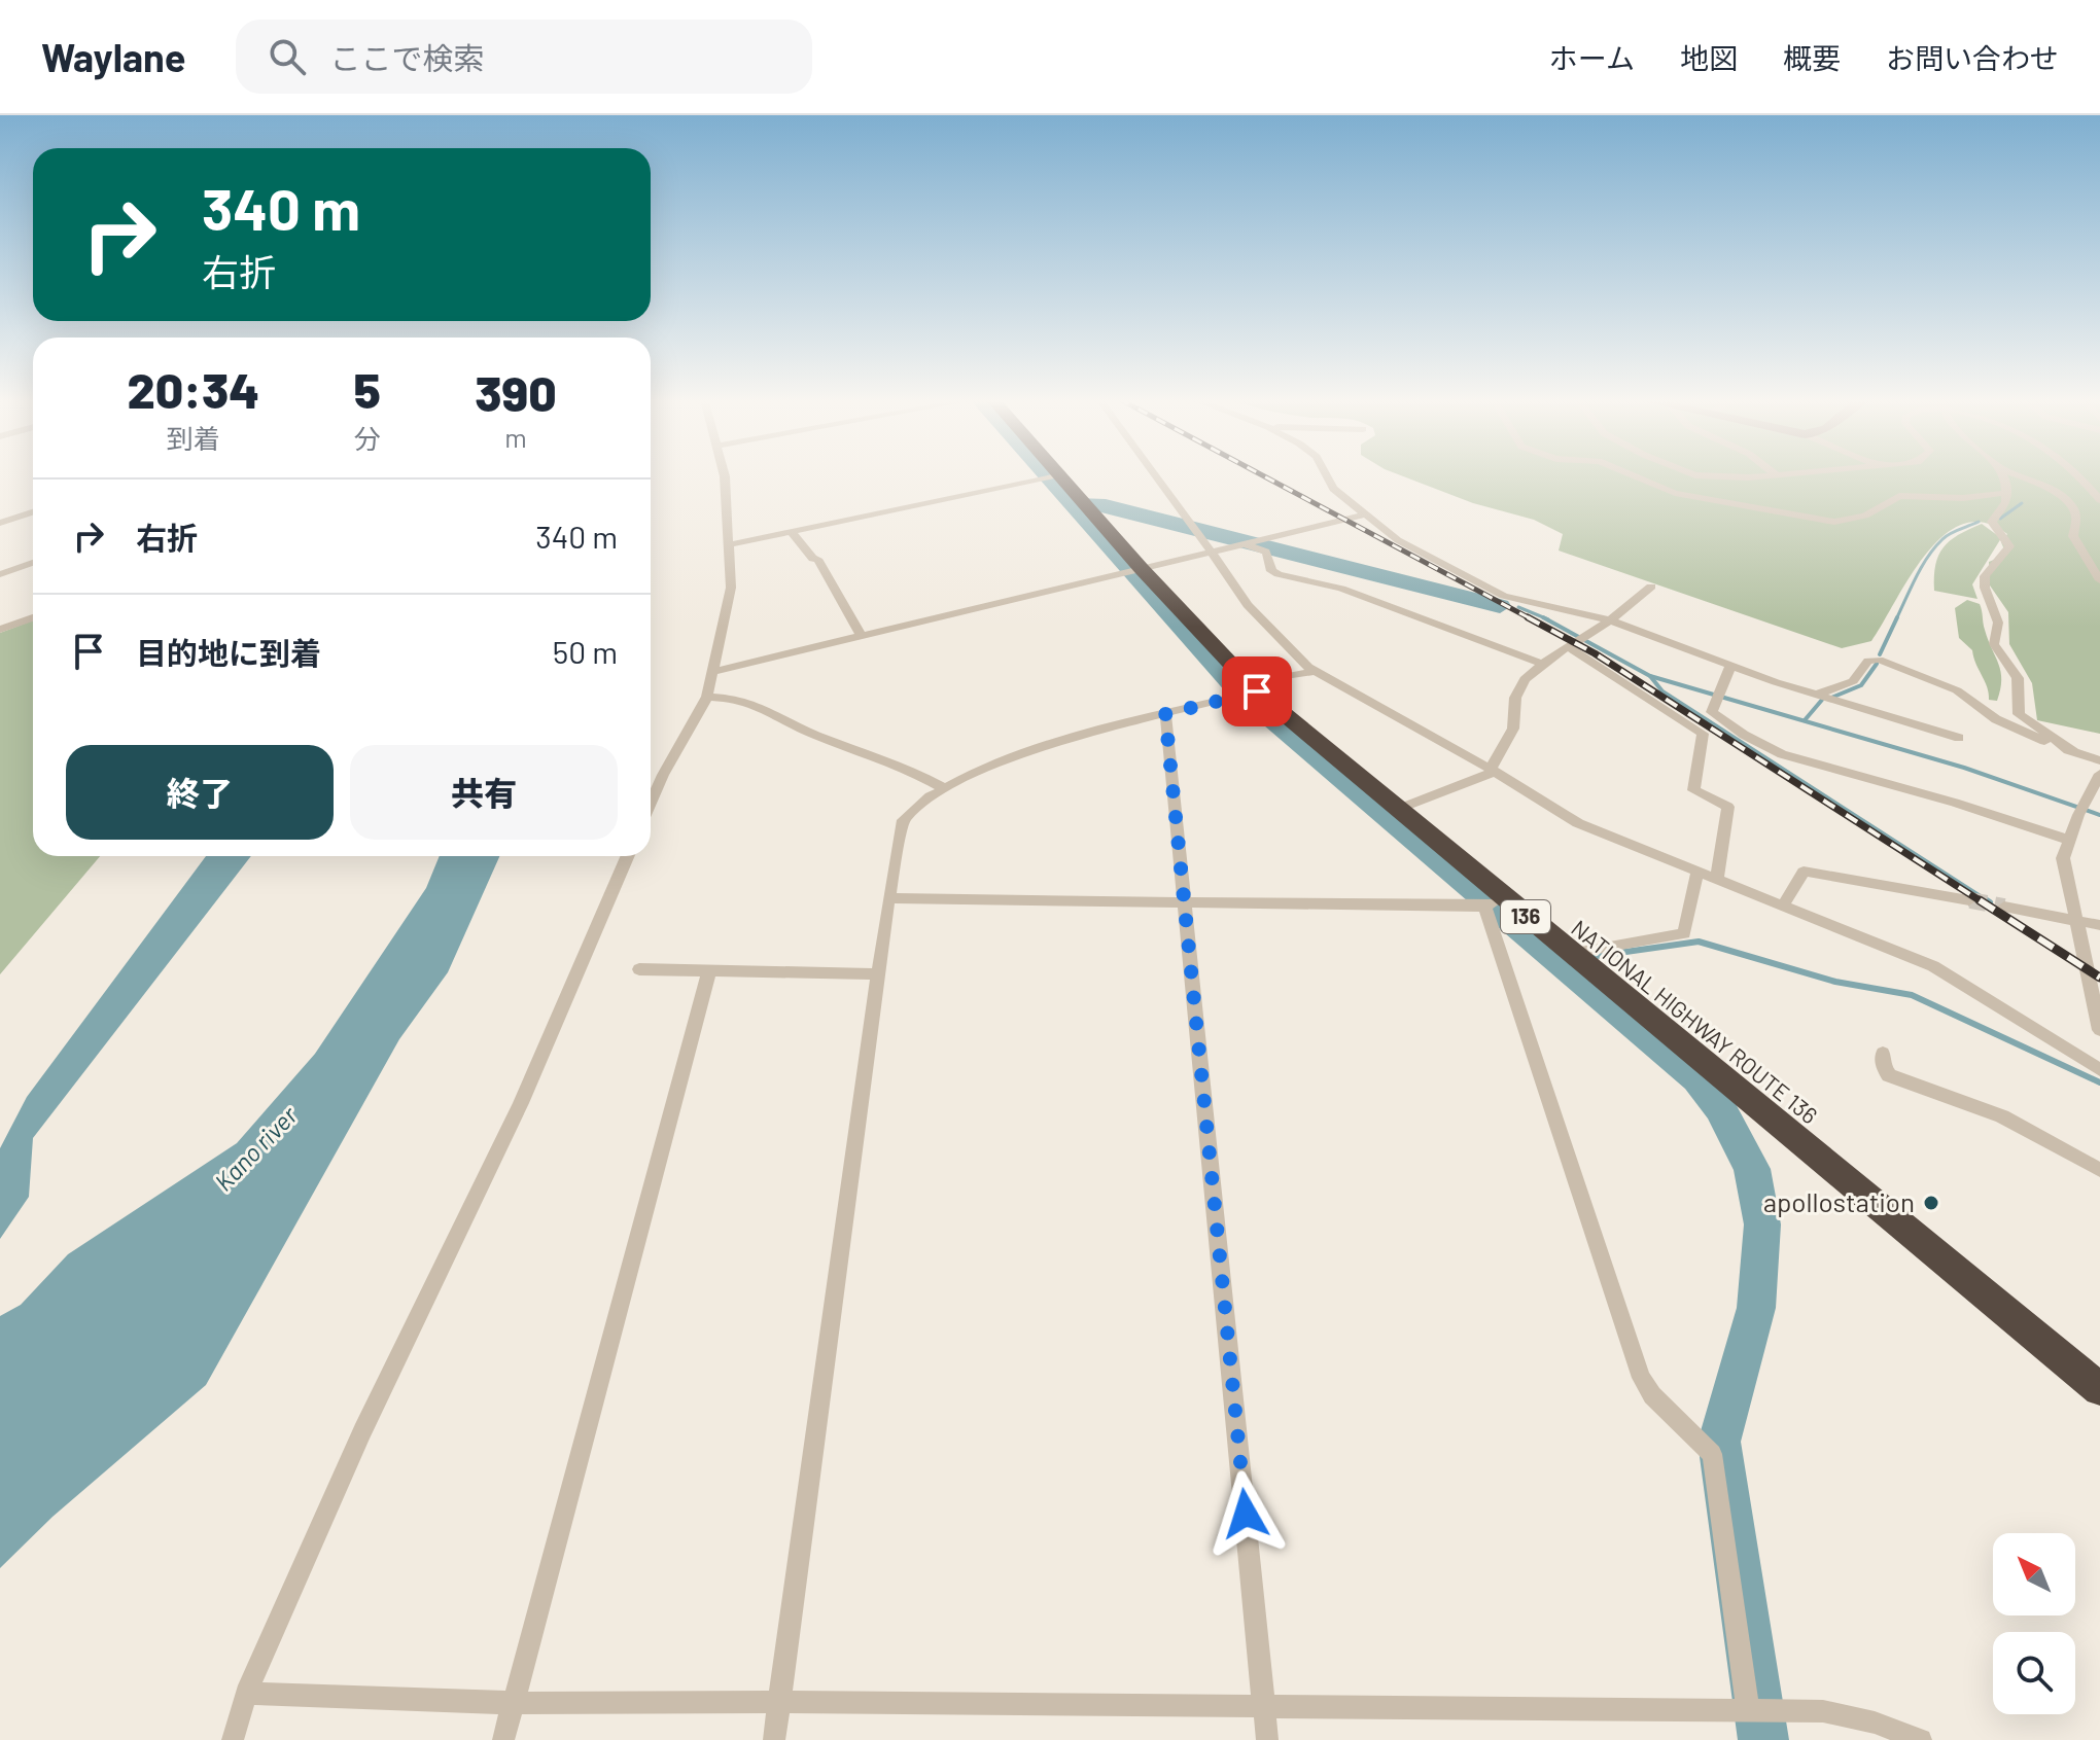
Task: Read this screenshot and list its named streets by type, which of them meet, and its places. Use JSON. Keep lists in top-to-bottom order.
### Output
{
  "streets": {
    "highway": ["136", "NATIONAL HIGHWAY ROUTE 136"]
  },
  "water": ["Kano river"],
  "places": ["apollostation"],
  "north": "top left",
  "page": {
    "header": "Waylane",
    "search": "ここで検索",
    "nav": [
      "ホーム",
      "地図",
      "概要",
      "お問い合わせ"
    ],
    "turn": ["340 m", "右折"],
    "eta": [
      "20:34",
      "到着",
      "5",
      "分",
      "390",
      "m"
    ],
    "list": [
      {
        "name": "右折",
        "value": "340 m"
      },
      {
        "name": "目的地に到着",
        "value": "50 m"
      }
    ],
    "buttons": ["終了", "共有"]
  }
}
